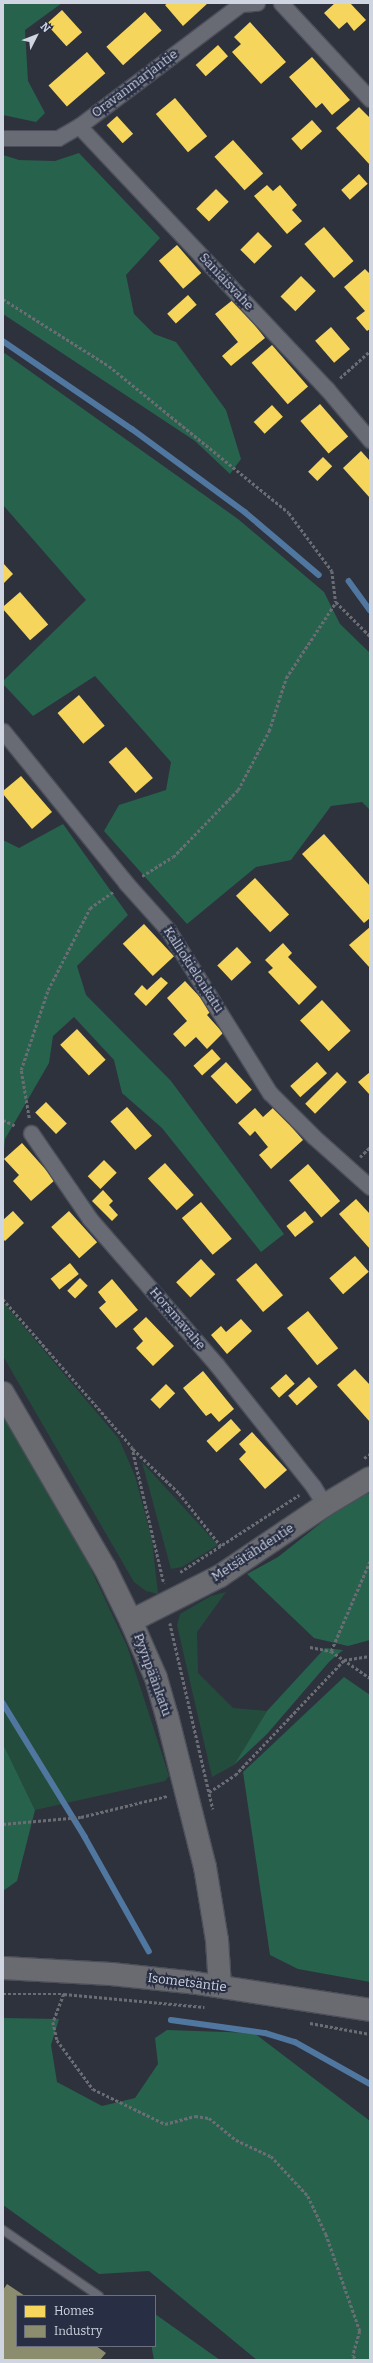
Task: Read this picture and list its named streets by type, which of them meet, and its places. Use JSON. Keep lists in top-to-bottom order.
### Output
{
  "streets": {
    "main road": ["Metsätähdentie", "Pyynpäänkatu", "Isometsäntie"],
    "street": [
      "Oravanmarjantie",
      "Saniaisvahe",
      "Kalliokielonkatu",
      "Horsmavahe"
    ]
  },
  "crossings": [
    ["Oravanmarjantie", "Saniaisvahe"],
    ["Horsmavahe", "Metsätähdentie"],
    ["Metsätähdentie", "Pyynpäänkatu"],
    ["Pyynpäänkatu", "Isometsäntie"]
  ],
  "legend": ["Homes", "Industry"],
  "north": "top right"
}
